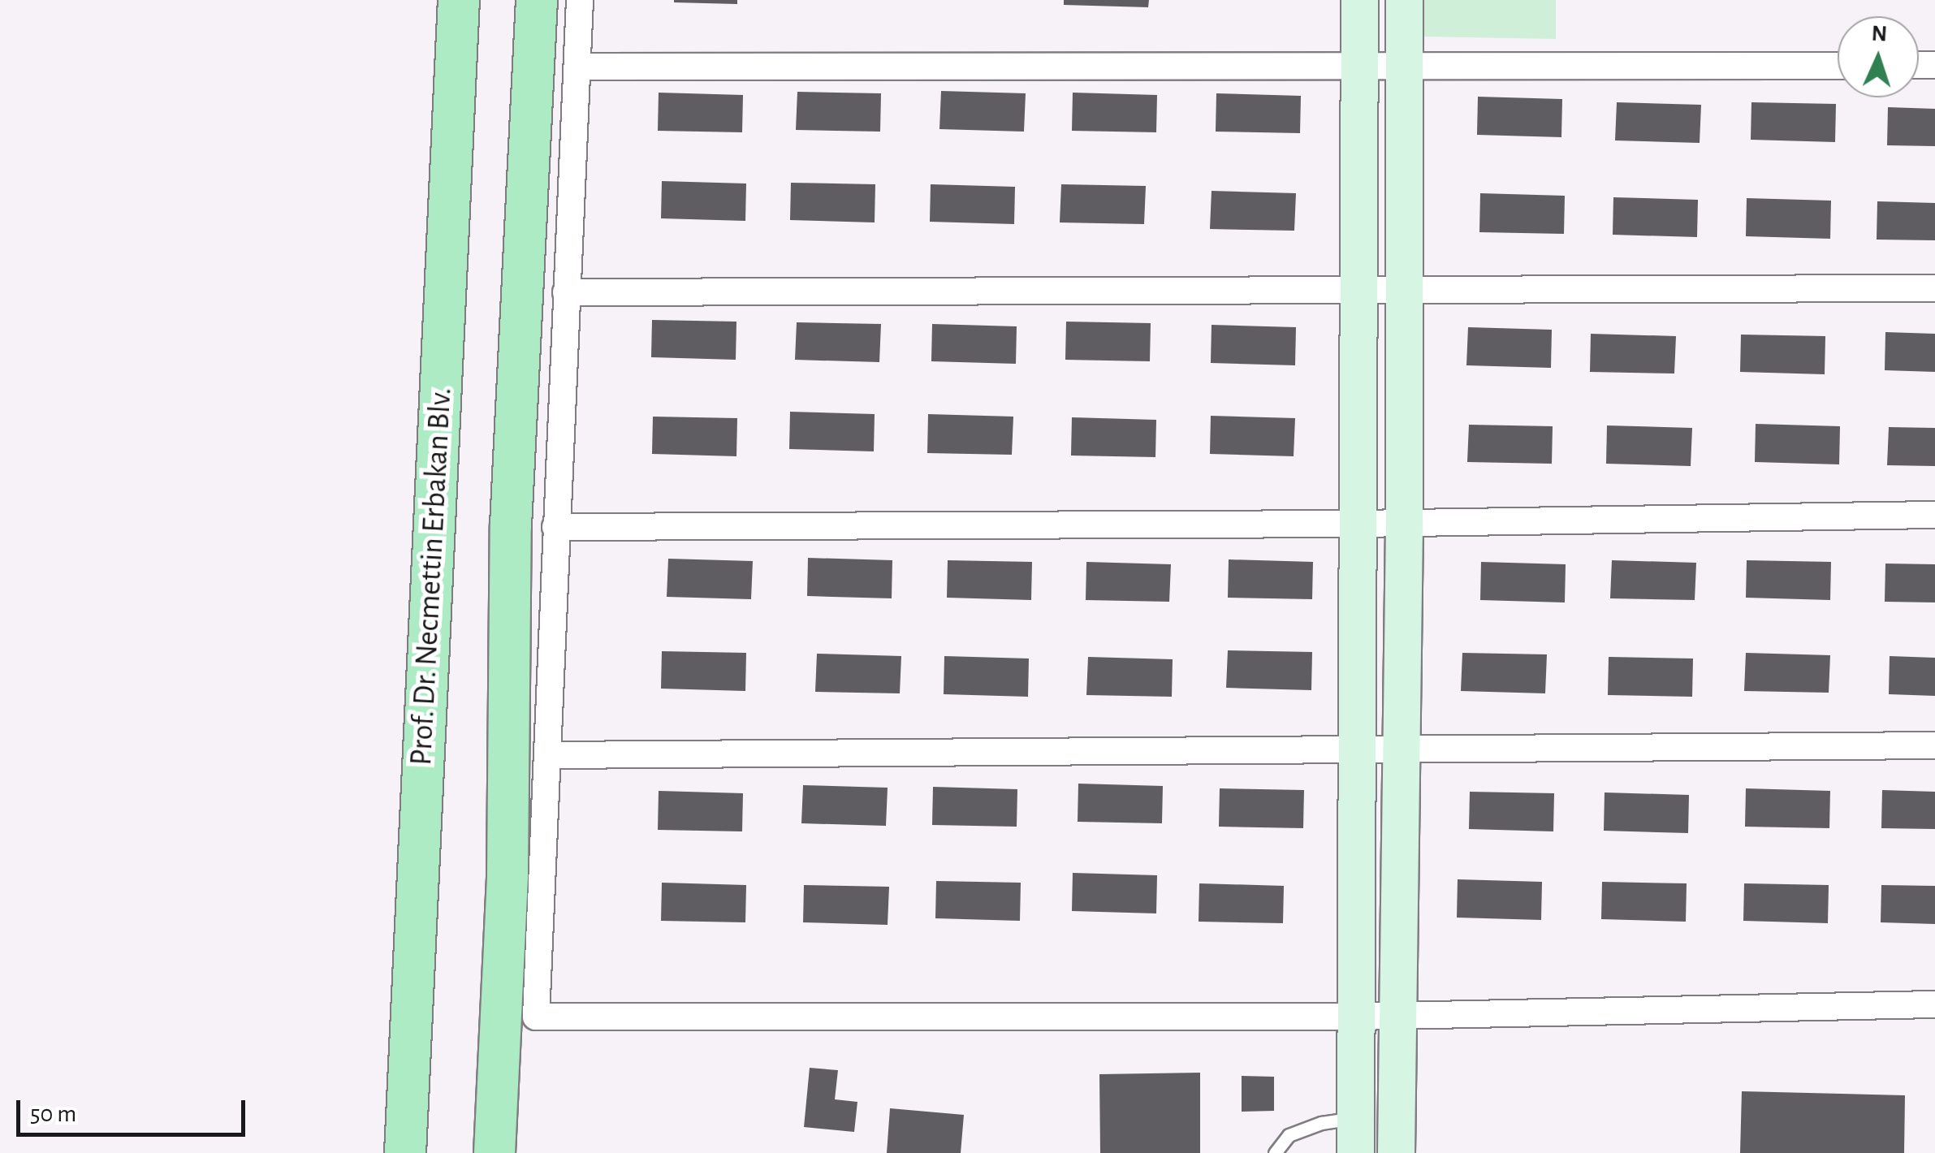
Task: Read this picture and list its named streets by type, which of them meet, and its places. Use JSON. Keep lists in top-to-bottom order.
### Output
{
  "streets": {
    "main road": ["Prof. Dr. Necmettin Erbakan Blv."]
  },
  "scale_bar": "50 m",
  "north": "top"
}
